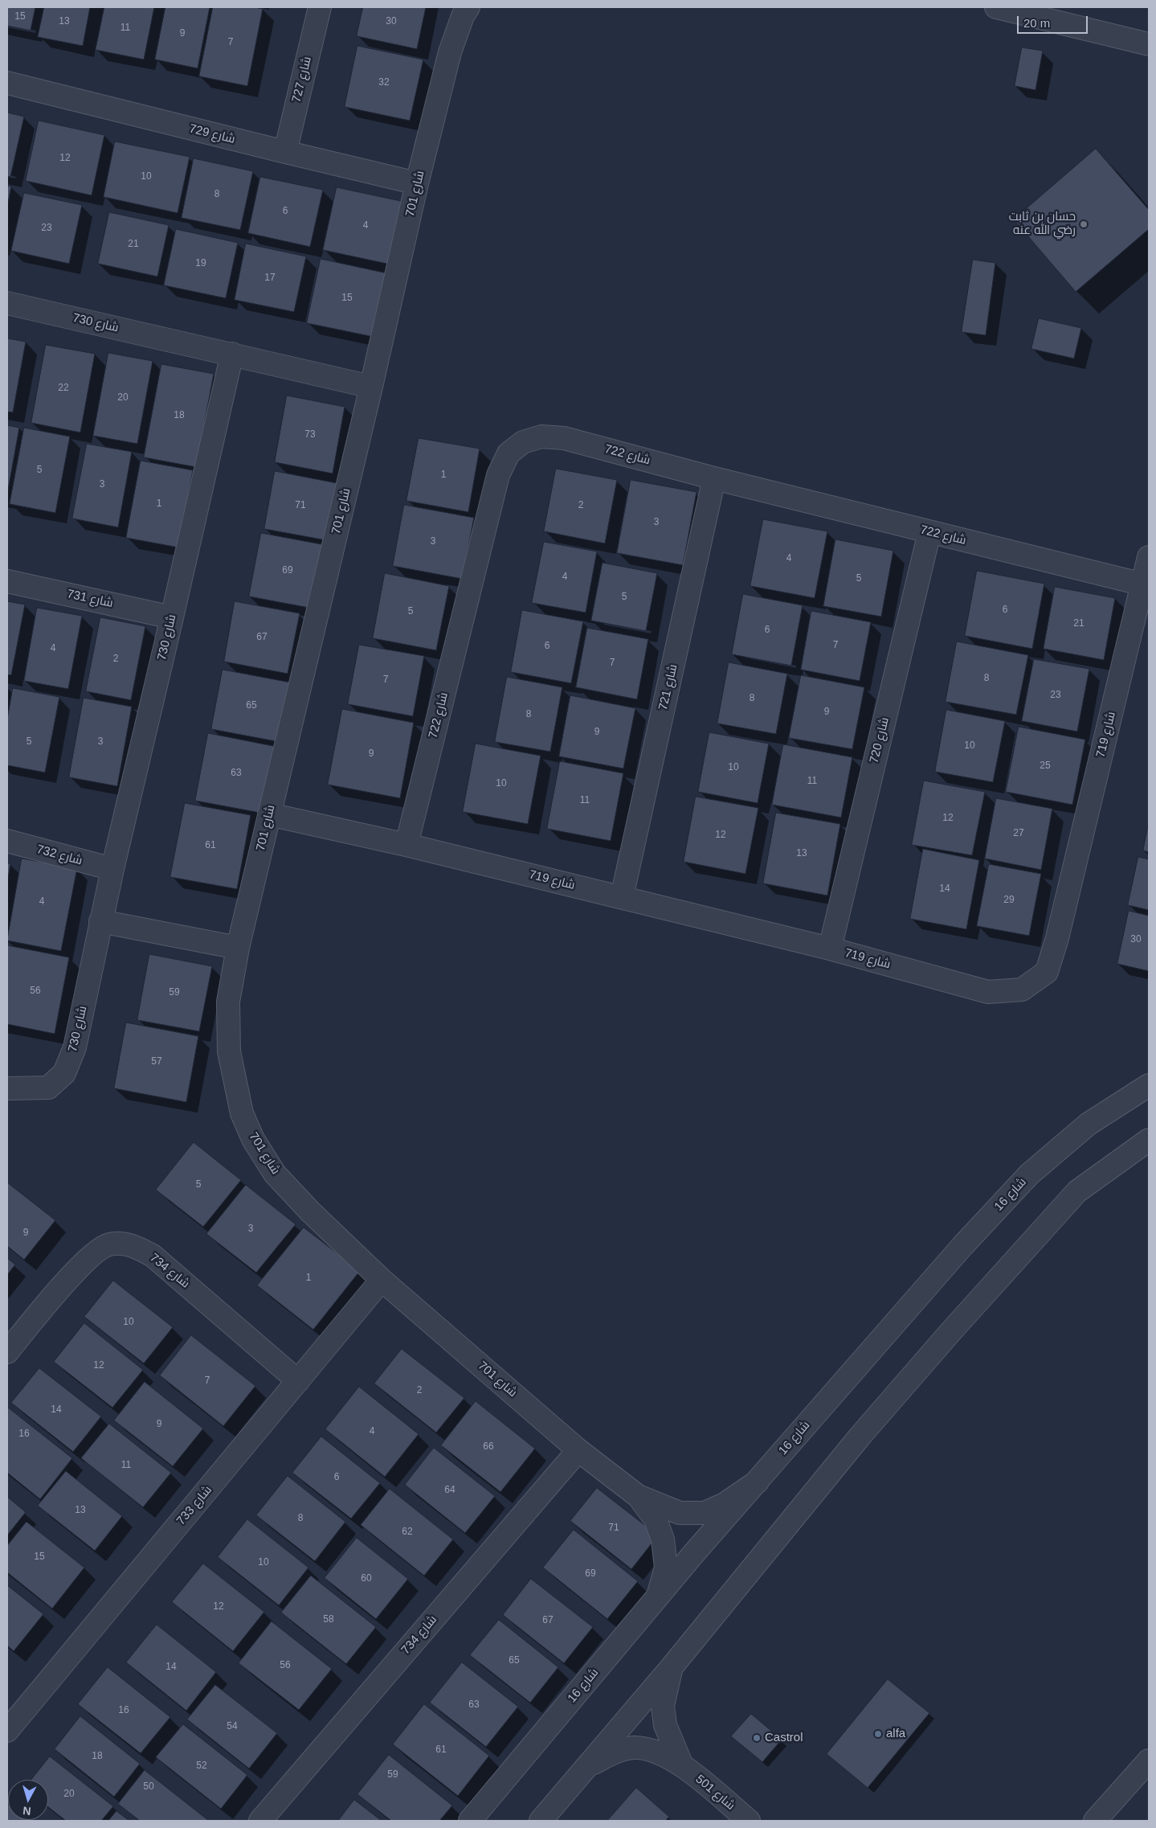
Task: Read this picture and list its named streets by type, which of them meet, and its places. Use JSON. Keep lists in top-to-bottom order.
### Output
{
  "streets": {
    "street": [
      "شارع 727",
      "شارع 729",
      "شارع 701",
      "شارع 730",
      "شارع 722",
      "شارع 731",
      "شارع 721",
      "شارع 719",
      "شارع 720",
      "شارع 732",
      "شارع 16",
      "شارع 734",
      "شارع 733",
      "شارع 501"
    ]
  },
  "crossings": [
    ["شارع 727", "شارع 729"],
    ["شارع 729", "شارع 701"],
    ["شارع 701", "شارع 730"],
    ["شارع 701", "شارع 719"],
    ["شارع 701", "شارع 16"],
    ["شارع 701", "شارع 734"],
    ["شارع 701", "شارع 733"],
    ["شارع 730", "شارع 731"],
    ["شارع 730", "شارع 732"],
    ["شارع 722", "شارع 721"],
    ["شارع 722", "شارع 719"],
    ["شارع 722", "شارع 720"],
    ["شارع 721", "شارع 719"],
    ["شارع 719", "شارع 720"],
    ["شارع 734", "شارع 733"]
  ],
  "places": ["حسان بن ثابت رضي الله عنه", "alfa", "Castrol"],
  "house_numbers": [
    "15",
    "13",
    "30",
    "11",
    "9",
    "7",
    "32",
    "12",
    "10",
    "8",
    "6",
    "4",
    "23",
    "21",
    "19",
    "17",
    "15",
    "22",
    "20",
    "18",
    "73",
    "5",
    "1",
    "3",
    "1",
    "71",
    "2",
    "3",
    "3",
    "4",
    "69",
    "4",
    "5",
    "5",
    "6",
    "5",
    "21",
    "6",
    "67",
    "7",
    "6",
    "4",
    "2",
    "7",
    "8",
    "7",
    "23",
    "8",
    "65",
    "9",
    "8",
    "9",
    "5",
    "3",
    "10",
    "9",
    "25",
    "10",
    "63",
    "11",
    "10",
    "11",
    "12",
    "27",
    "12",
    "61",
    "13",
    "14",
    "29",
    "4",
    "30",
    "56",
    "59",
    "57",
    "5",
    "3",
    "9",
    "1",
    "10",
    "12",
    "7",
    "2",
    "14",
    "9",
    "4",
    "16",
    "66",
    "11",
    "6",
    "64",
    "13",
    "8",
    "71",
    "62",
    "15",
    "10",
    "69",
    "60",
    "12",
    "58",
    "67",
    "65",
    "56",
    "14",
    "63",
    "16",
    "54",
    "61",
    "18",
    "52",
    "59",
    "50",
    "20"
  ],
  "scale_bar": "20 m",
  "north": "bottom"
}
